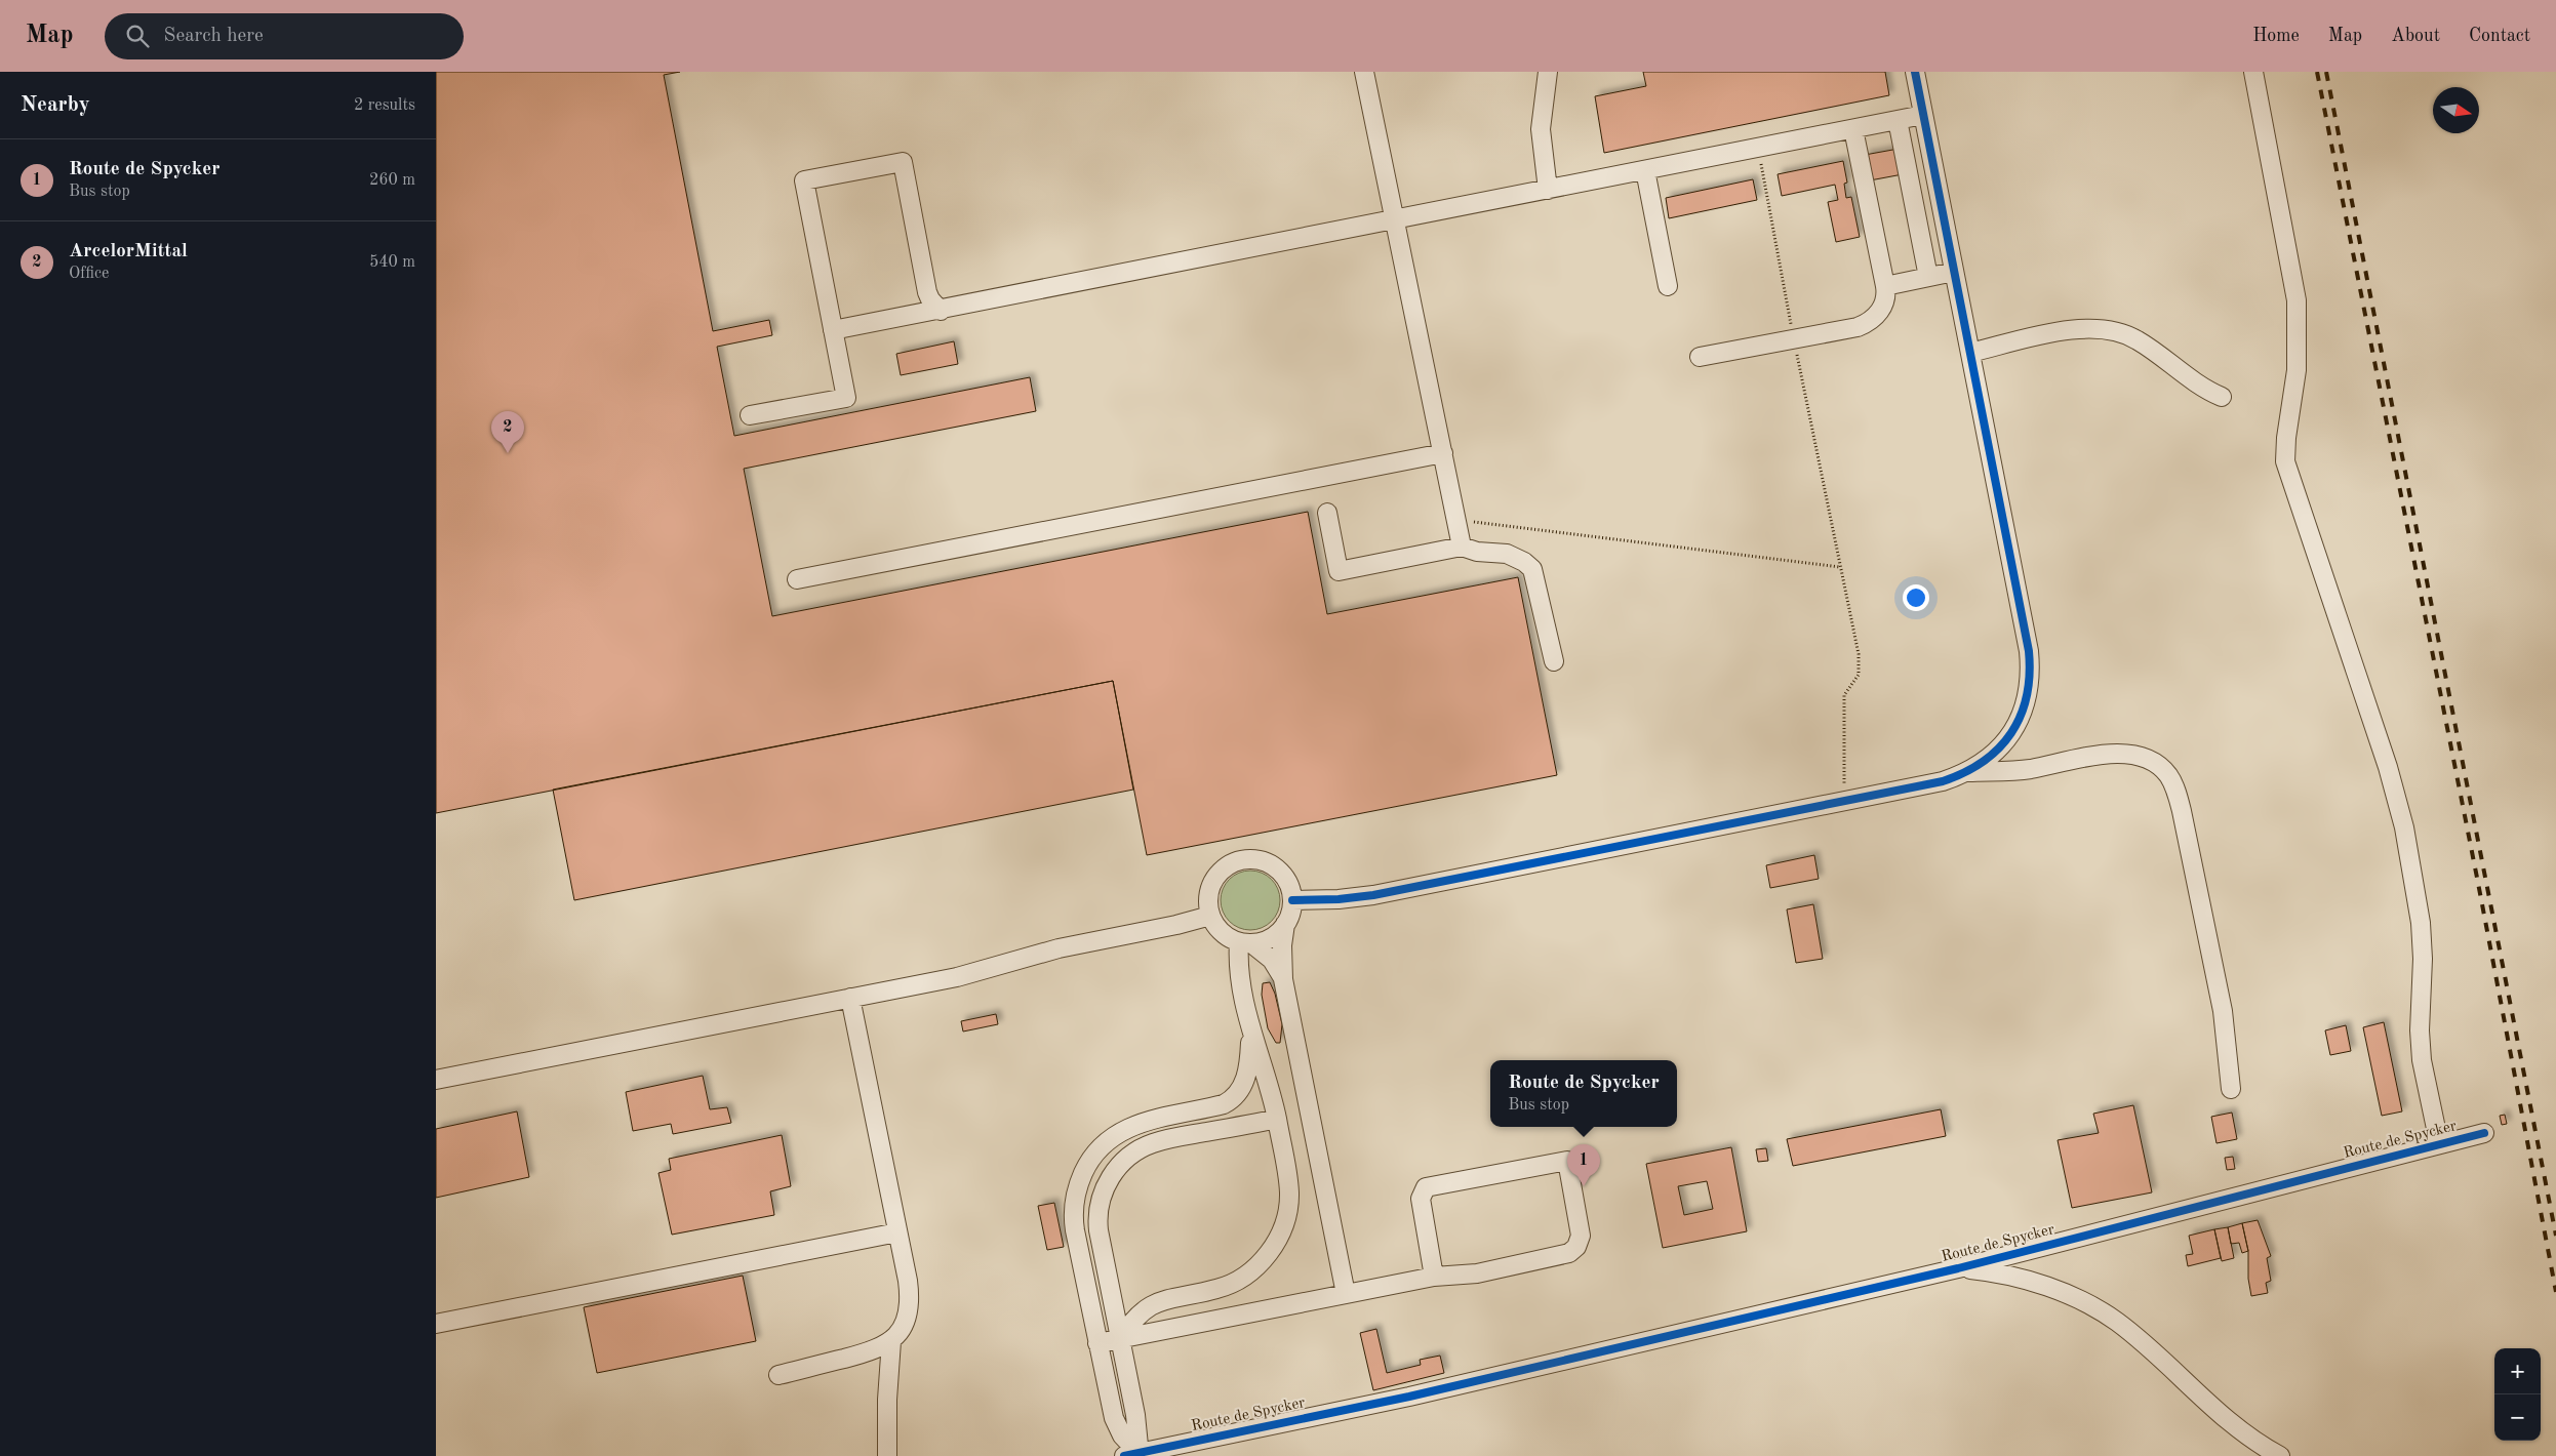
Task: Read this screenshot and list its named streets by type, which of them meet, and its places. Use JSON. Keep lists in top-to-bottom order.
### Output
{
  "streets": {
    "street": ["Route de Spycker"]
  },
  "north": "right",
  "page": {
    "header": "Map",
    "search": "Search here",
    "nav": [
      "Home",
      "Map",
      "About",
      "Contact"
    ],
    "heading": ["Nearby", "2 results"],
    "list": [
      {
        "mark": "1",
        "name": "Route de Spycker",
        "note": "Bus stop",
        "value": "260 m"
      },
      {
        "mark": "2",
        "name": "ArcelorMittal",
        "note": "Office",
        "value": "540 m"
      }
    ],
    "pins": ["2", "1"],
    "popup": ["Route de Spycker", "Bus stop"],
    "map_buttons": ["+", "−"]
  }
}
